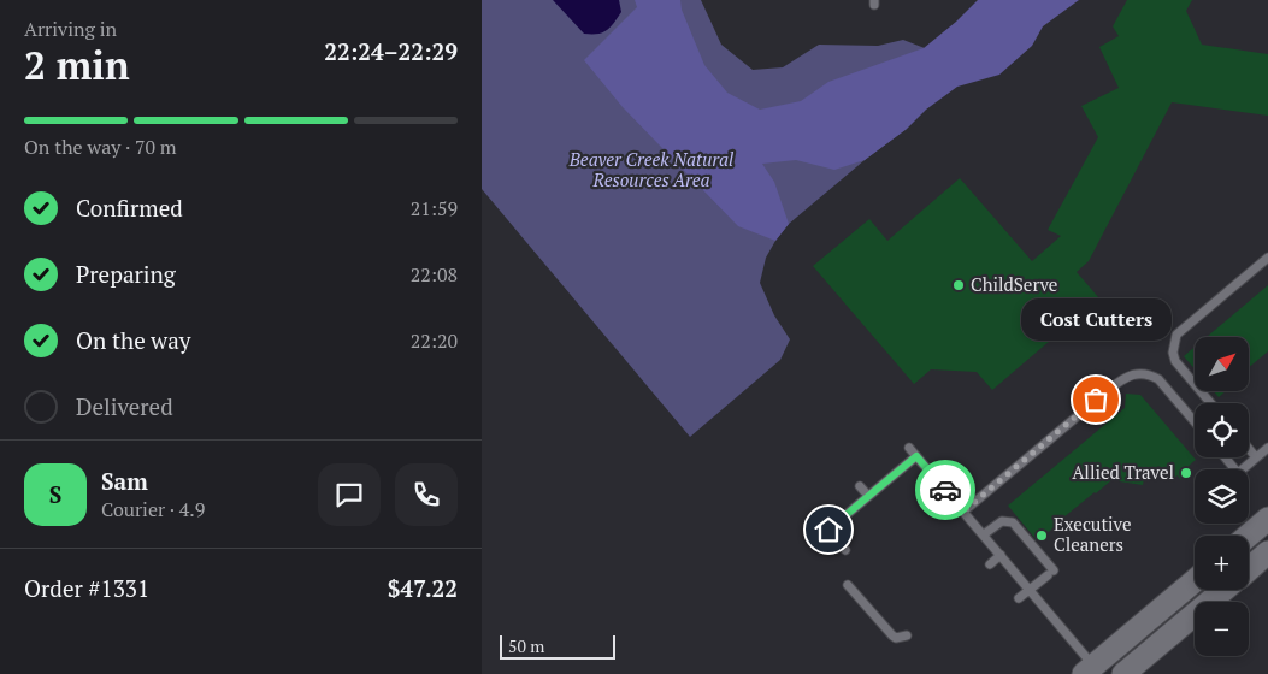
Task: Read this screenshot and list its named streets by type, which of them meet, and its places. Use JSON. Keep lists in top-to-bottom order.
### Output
{
  "parks": ["Beaver Creek Natural Resources Area"],
  "places": [
    "ChildServe",
    "Cost Cutters",
    "Allied Travel",
    "Executive Cleaners"
  ],
  "scale_bar": "50 m",
  "north": "top right",
  "page": {
    "heading": ["2 min", "Arriving in", "22:24–22:29"],
    "panel": [
      "Sam",
      "Courier · 4.9",
      "Order #1331",
      "$47.22"
    ],
    "bar": "On the way · 70 m",
    "list": [
      ["Confirmed", "21:59"],
      ["Preparing", "22:08"],
      ["On the way", "22:20"],
      "Delivered"
    ],
    "bubble": "Cost Cutters",
    "map_buttons": ["+", "−"],
    "round": "S",
    "scale": "50 m"
  }
}
